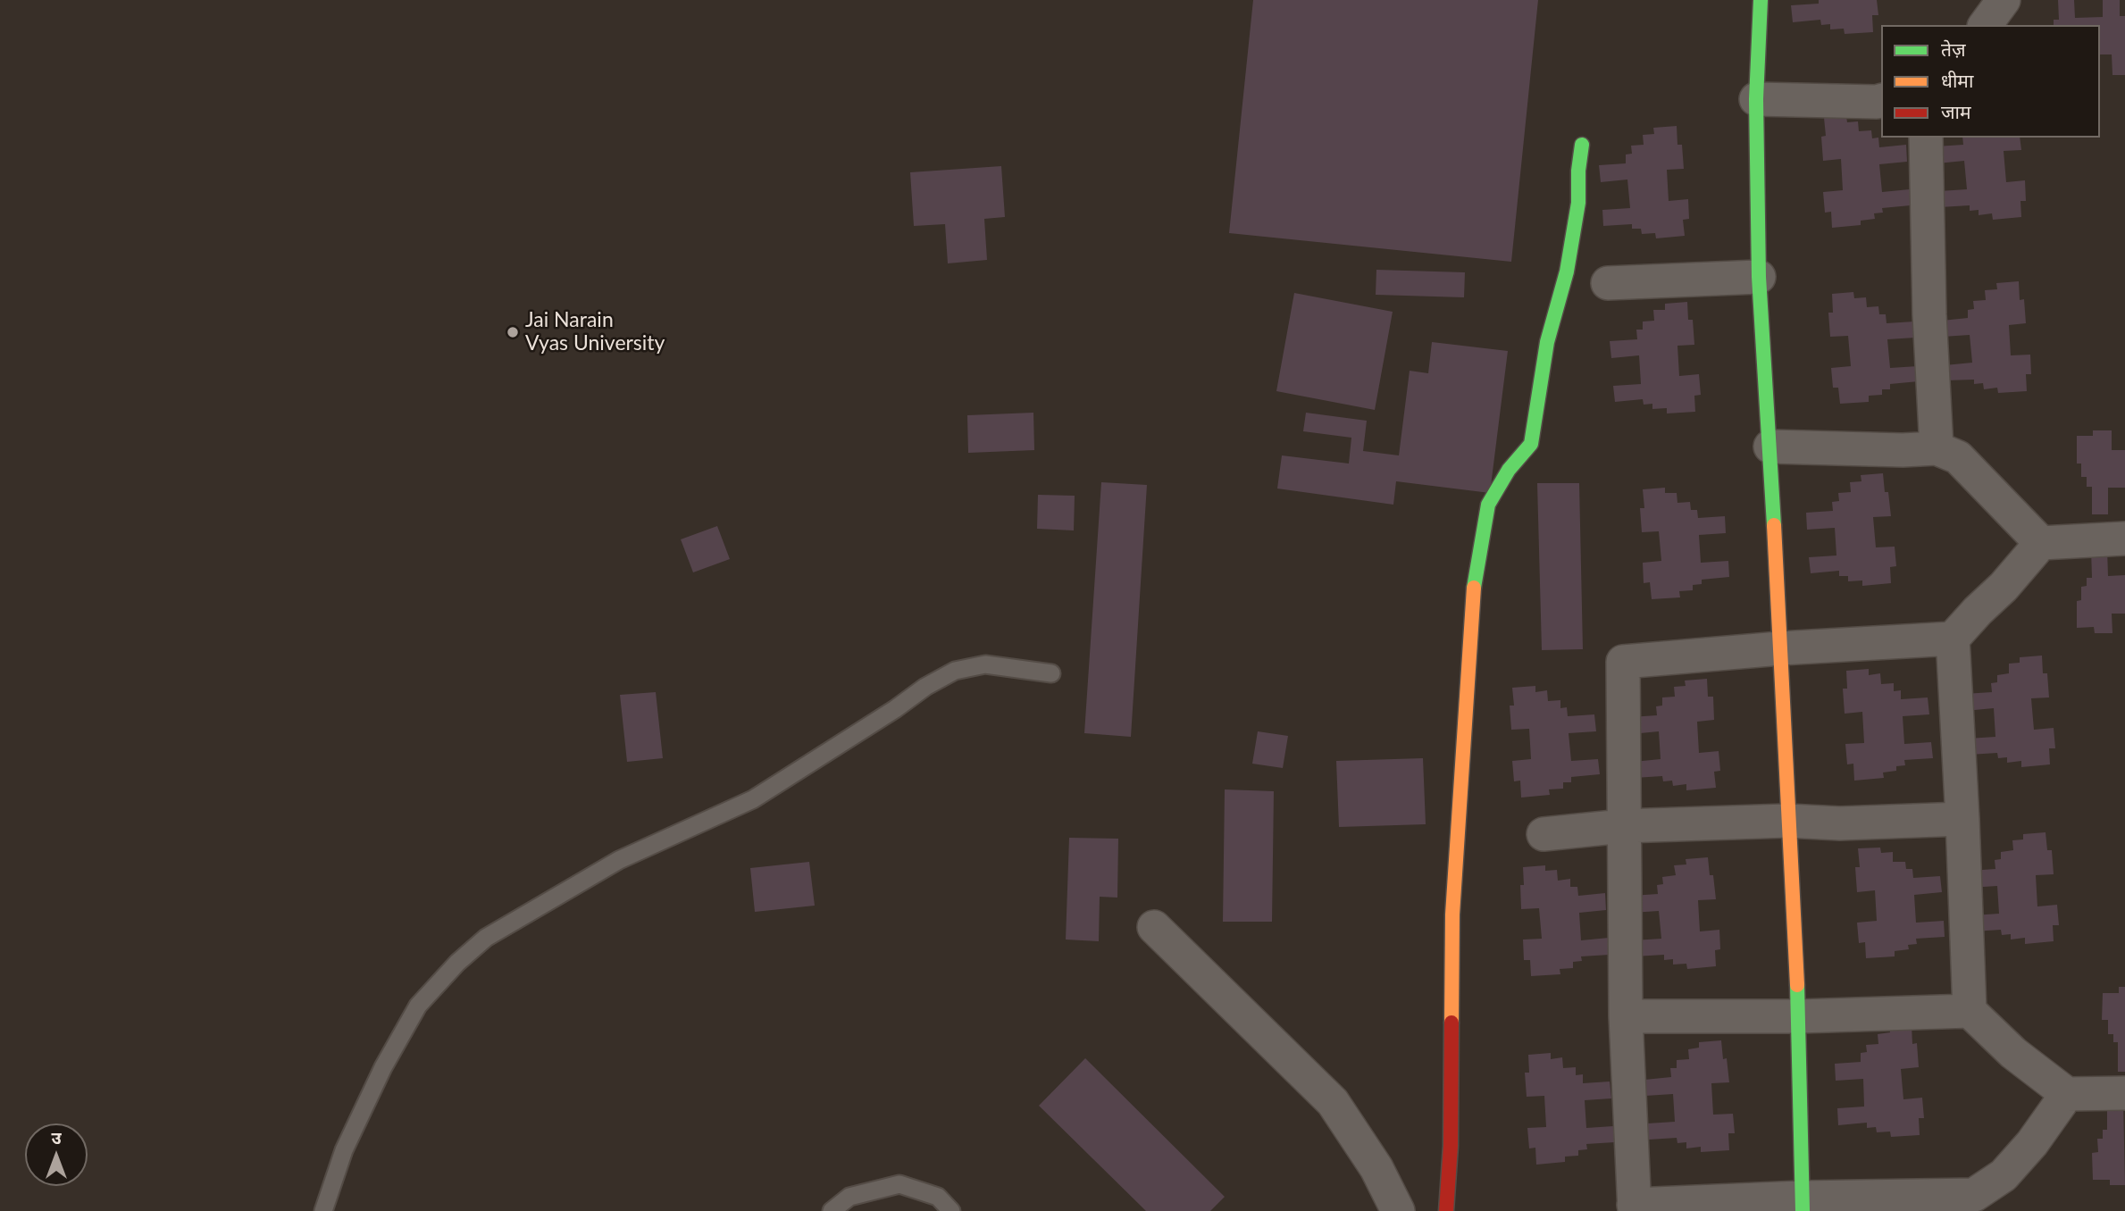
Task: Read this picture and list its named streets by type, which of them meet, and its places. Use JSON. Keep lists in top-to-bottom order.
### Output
{
  "places": ["Jai Narain Vyas University"],
  "legend": ["तेज़", "धीमा", "जाम"],
  "north": "top"
}
